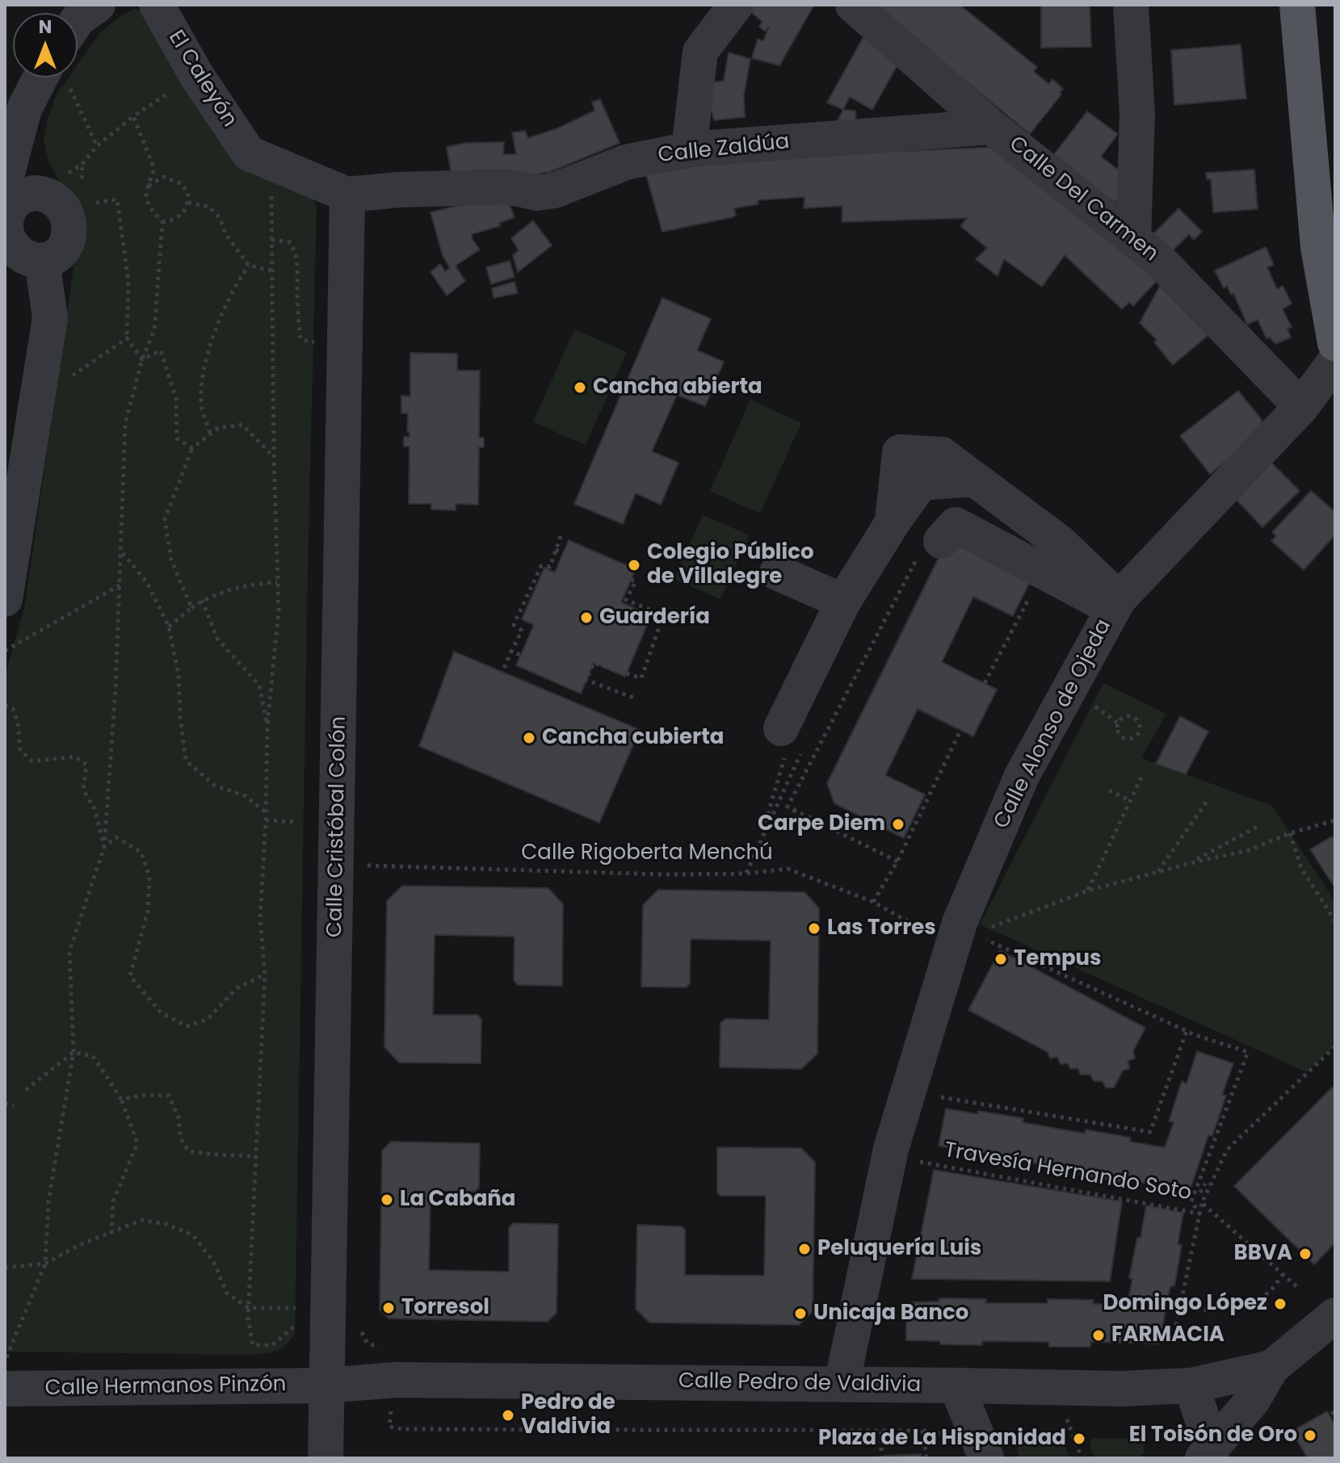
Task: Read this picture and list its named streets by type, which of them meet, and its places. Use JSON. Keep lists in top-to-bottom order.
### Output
{
  "streets": {
    "street": [
      "El Caleyón",
      "Calle Zaldúa",
      "Calle Del Carmen",
      "Calle Alonso de Ojeda",
      "Calle Cristóbal Colón",
      "Calle Pedro de Valdivia",
      "Calle Hermanos Pinzón"
    ],
    "path": ["Calle Rigoberta Menchú", "Travesía Hernando Soto"]
  },
  "crossings": [
    ["Calle Zaldúa", "Calle Del Carmen"],
    ["Calle Zaldúa", "Calle Cristóbal Colón"],
    ["Calle Del Carmen", "Calle Alonso de Ojeda"],
    ["Calle Alonso de Ojeda", "Calle Rigoberta Menchú"],
    ["Calle Alonso de Ojeda", "Calle Pedro de Valdivia"],
    ["Calle Cristóbal Colón", "Calle Pedro de Valdivia"],
    ["Calle Cristóbal Colón", "Calle Hermanos Pinzón"],
    ["Calle Pedro de Valdivia", "Calle Hermanos Pinzón"]
  ],
  "places": [
    "Cancha abierta",
    "Colegio Público de Villalegre",
    "Guardería",
    "Cancha cubierta",
    "Carpe Diem",
    "Las Torres",
    "Tempus",
    "La Cabaña",
    "Peluquería Luis",
    "BBVA",
    "Domingo López",
    "Torresol",
    "Unicaja Banco",
    "FARMACIA",
    "Pedro de Valdivia",
    "El Toisón de Oro",
    "Plaza de La Hispanidad"
  ],
  "north": "top"
}
